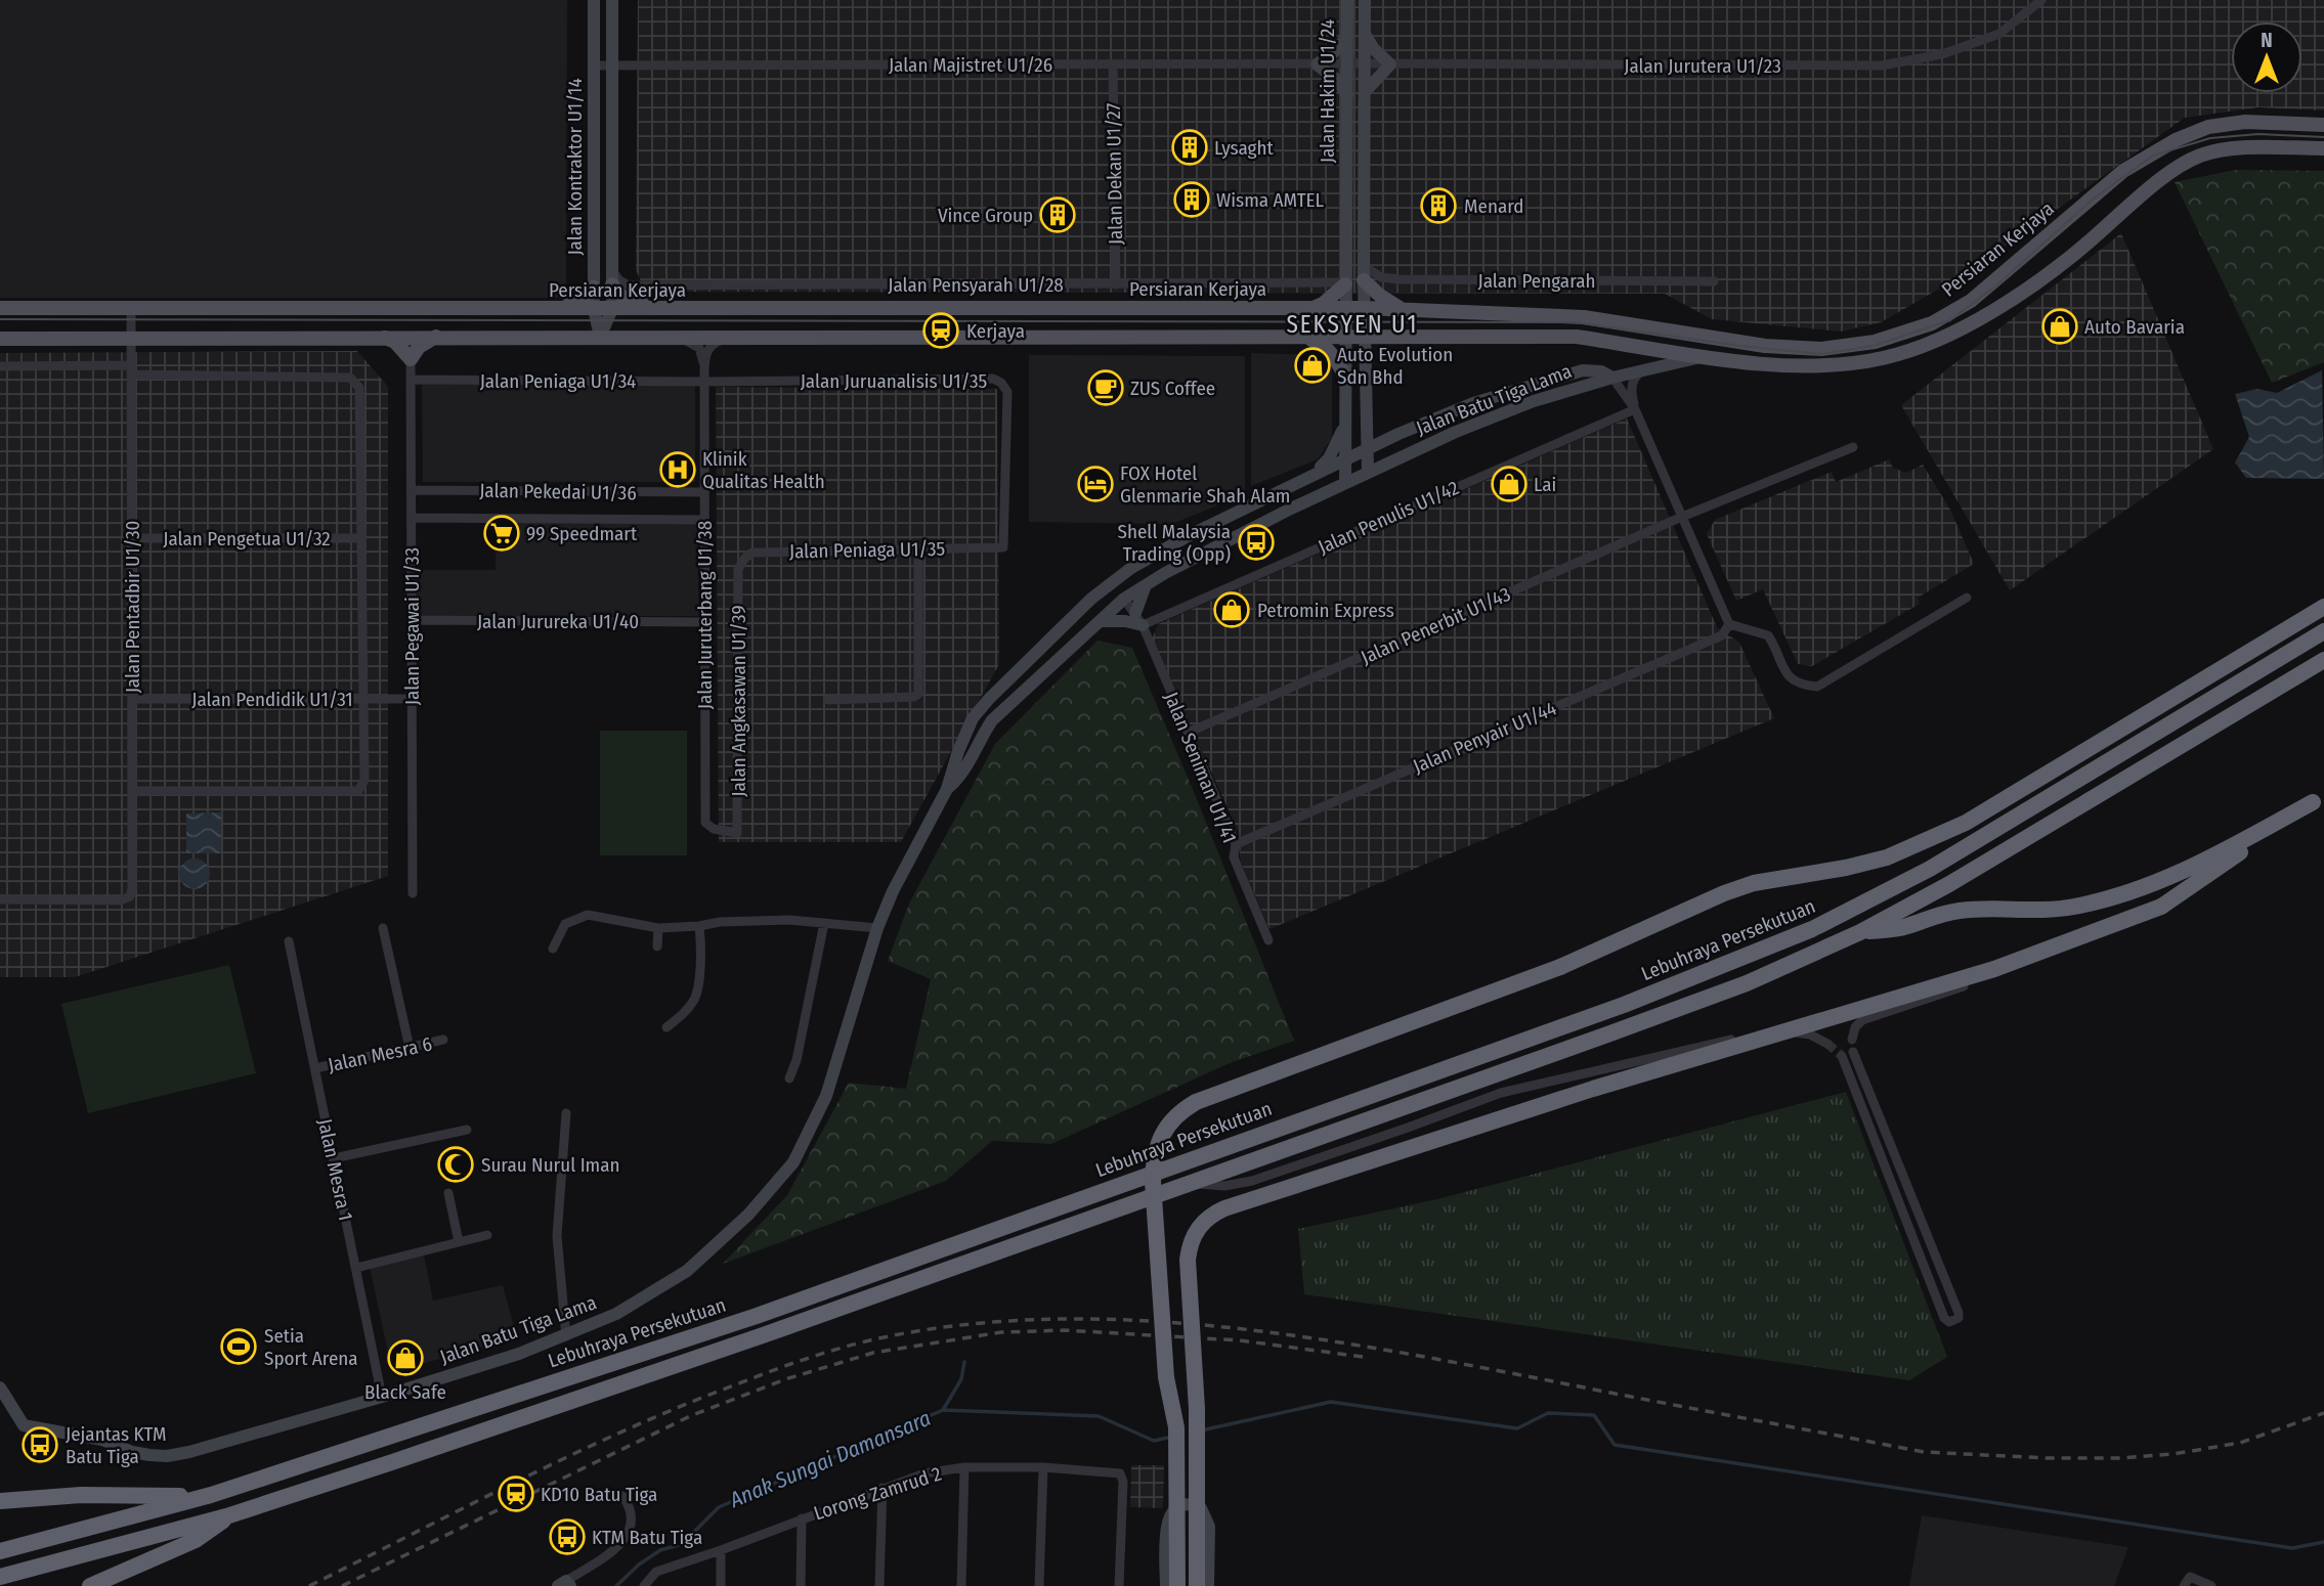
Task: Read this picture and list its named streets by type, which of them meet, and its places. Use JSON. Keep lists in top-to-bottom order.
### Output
{
  "streets": {
    "highway": ["Lebuhraya Persekutuan"],
    "main road": ["Persiaran Kerjaya"],
    "street": [
      "Jalan Majistret U1/26",
      "Jalan Jurutera U1/23",
      "Jalan Hakim U1/24",
      "Jalan Kontraktor U1/14",
      "Jalan Dekan U1/27",
      "Jalan Pengarah",
      "Jalan Pensyarah U1/28",
      "Jalan Peniaga U1/34",
      "Jalan Juruanalisis U1/35",
      "Jalan Batu Tiga Lama",
      "Jalan Pekedai U1/36",
      "Jalan Penulis U1/42",
      "Jalan Pengetua U1/32",
      "Jalan Peniaga U1/35",
      "Jalan Pentadbir U1/30",
      "Jalan Juruterbang U1/38",
      "Jalan Jurureka U1/40",
      "Jalan Penerbit U1/43",
      "Jalan Pegawai U1/33",
      "Jalan Pendidik U1/31",
      "Jalan Angkasawan U1/39",
      "Jalan Penyair U1/44",
      "Jalan Seniman U1/41",
      "Jalan Mesra 6",
      "Jalan Mesra 1",
      "Lorong Zamrud 2"
    ]
  },
  "crossings": [
    ["Jalan Majistret U1/26", "Jalan Jurutera U1/23"],
    ["Jalan Majistret U1/26", "Jalan Hakim U1/24"],
    ["Jalan Majistret U1/26", "Jalan Kontraktor U1/14"],
    ["Jalan Majistret U1/26", "Jalan Dekan U1/27"],
    ["Jalan Jurutera U1/23", "Jalan Hakim U1/24"],
    ["Jalan Hakim U1/24", "Persiaran Kerjaya"],
    ["Jalan Hakim U1/24", "Jalan Pengarah"],
    ["Jalan Hakim U1/24", "Jalan Pensyarah U1/28"],
    ["Jalan Hakim U1/24", "Jalan Batu Tiga Lama"],
    ["Jalan Kontraktor U1/14", "Persiaran Kerjaya"],
    ["Jalan Kontraktor U1/14", "Jalan Pensyarah U1/28"],
    ["Jalan Dekan U1/27", "Jalan Pensyarah U1/28"],
    ["Persiaran Kerjaya", "Jalan Pentadbir U1/30"],
    ["Jalan Peniaga U1/34", "Jalan Juruanalisis U1/35"],
    ["Jalan Peniaga U1/34", "Jalan Juruterbang U1/38"],
    ["Jalan Peniaga U1/34", "Jalan Pegawai U1/33"],
    ["Jalan Juruanalisis U1/35", "Jalan Peniaga U1/35"],
    ["Jalan Juruanalisis U1/35", "Jalan Juruterbang U1/38"],
    ["Jalan Batu Tiga Lama", "Jalan Seniman U1/41"],
    ["Jalan Batu Tiga Lama", "Jalan Mesra 1"],
    ["Jalan Pekedai U1/36", "Jalan Juruterbang U1/38"],
    ["Jalan Pekedai U1/36", "Jalan Pegawai U1/33"],
    ["Jalan Penulis U1/42", "Jalan Seniman U1/41"],
    ["Jalan Pengetua U1/32", "Jalan Pentadbir U1/30"],
    ["Jalan Peniaga U1/35", "Jalan Angkasawan U1/39"],
    ["Jalan Pentadbir U1/30", "Jalan Pendidik U1/31"],
    ["Jalan Juruterbang U1/38", "Jalan Jurureka U1/40"],
    ["Jalan Juruterbang U1/38", "Jalan Angkasawan U1/39"],
    ["Jalan Jurureka U1/40", "Jalan Pegawai U1/33"],
    ["Jalan Penerbit U1/43", "Jalan Seniman U1/41"],
    ["Jalan Pegawai U1/33", "Jalan Pendidik U1/31"],
    ["Jalan Penyair U1/44", "Jalan Seniman U1/41"],
    ["Jalan Mesra 6", "Jalan Mesra 1"]
  ],
  "districts": ["SEKSYEN U1"],
  "water": ["Anak Sungai Damansara"],
  "places": {
    "building": [
      "Lysaght",
      "Wisma AMTEL",
      "Menard",
      "Vince Group"
    ],
    "shop": [
      "Auto Bavaria",
      "Auto Evolution Sdn Bhd",
      "Lai",
      "Petromin Express",
      "Black Safe"
    ],
    "station": ["Kerjaya", "KD10 Batu Tiga"],
    "cafe": ["ZUS Coffee"],
    "hospital": ["Klinik Qualitas Health"],
    "hotel": ["FOX Hotel Glenmarie Shah Alam"],
    "supermarket": ["99 Speedmart"],
    "bus stop": ["Shell Malaysia Trading (Opp)", "Jejantas KTM Batu Tiga", "KTM Batu Tiga"],
    "mosque": ["Surau Nurul Iman"],
    "sports": ["Setia Sport Arena"]
  },
  "north": "top"
}
